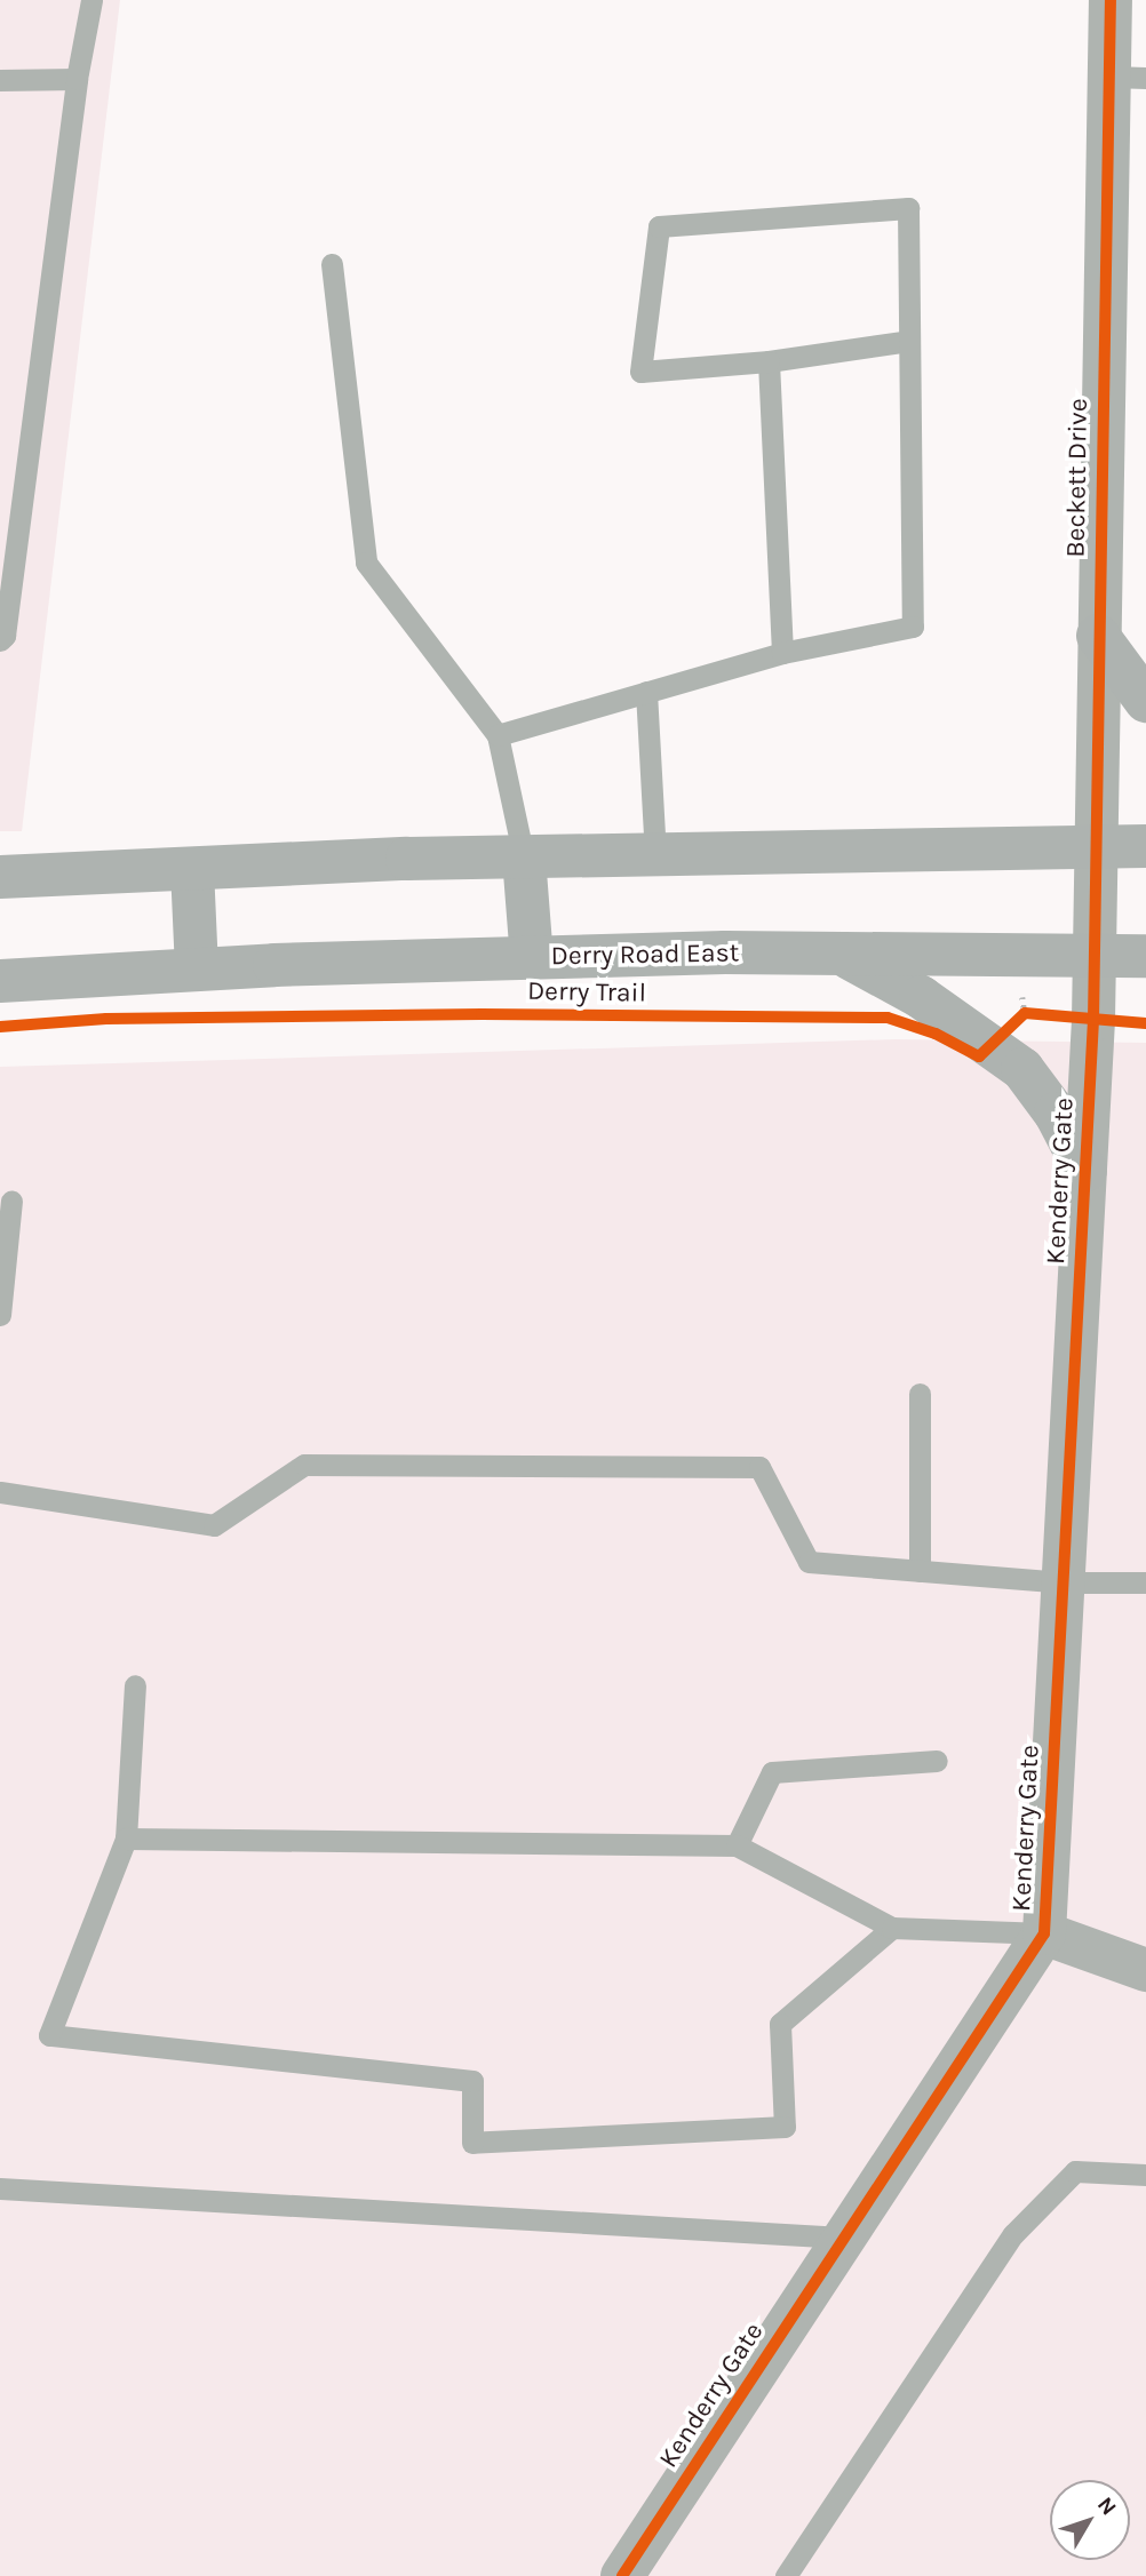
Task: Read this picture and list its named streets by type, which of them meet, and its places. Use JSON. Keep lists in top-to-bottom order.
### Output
{
  "streets": {
    "main road": ["Derry Road East"],
    "street": ["Beckett Drive", "Kenderry Gate"],
    "cycle path": ["Derry Trail"]
  },
  "crossings": [
    ["Beckett Drive", "Derry Road East"],
    ["Beckett Drive", "Kenderry Gate"],
    ["Derry Road East", "Kenderry Gate"]
  ],
  "north": "top right"
}
